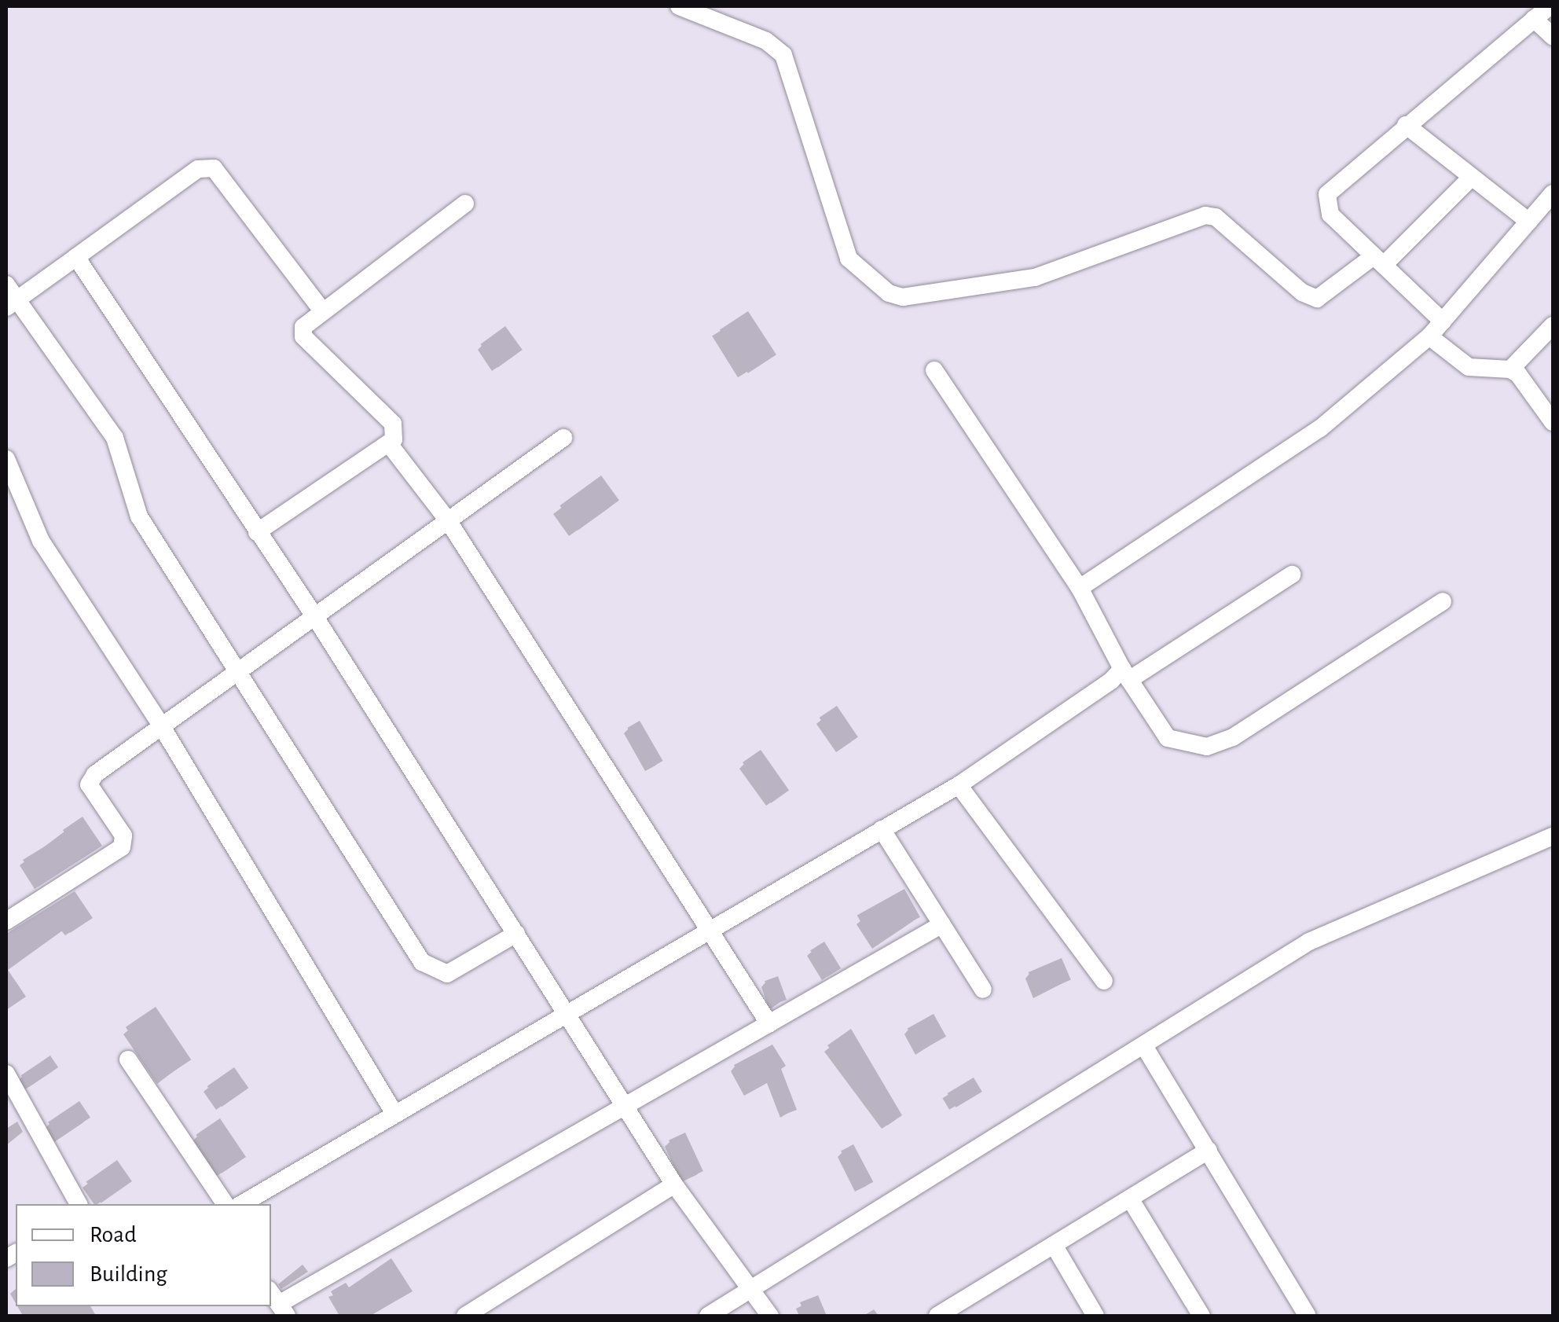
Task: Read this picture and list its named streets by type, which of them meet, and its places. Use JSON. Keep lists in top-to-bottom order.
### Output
{
  "legend": ["Road", "Building"]
}
